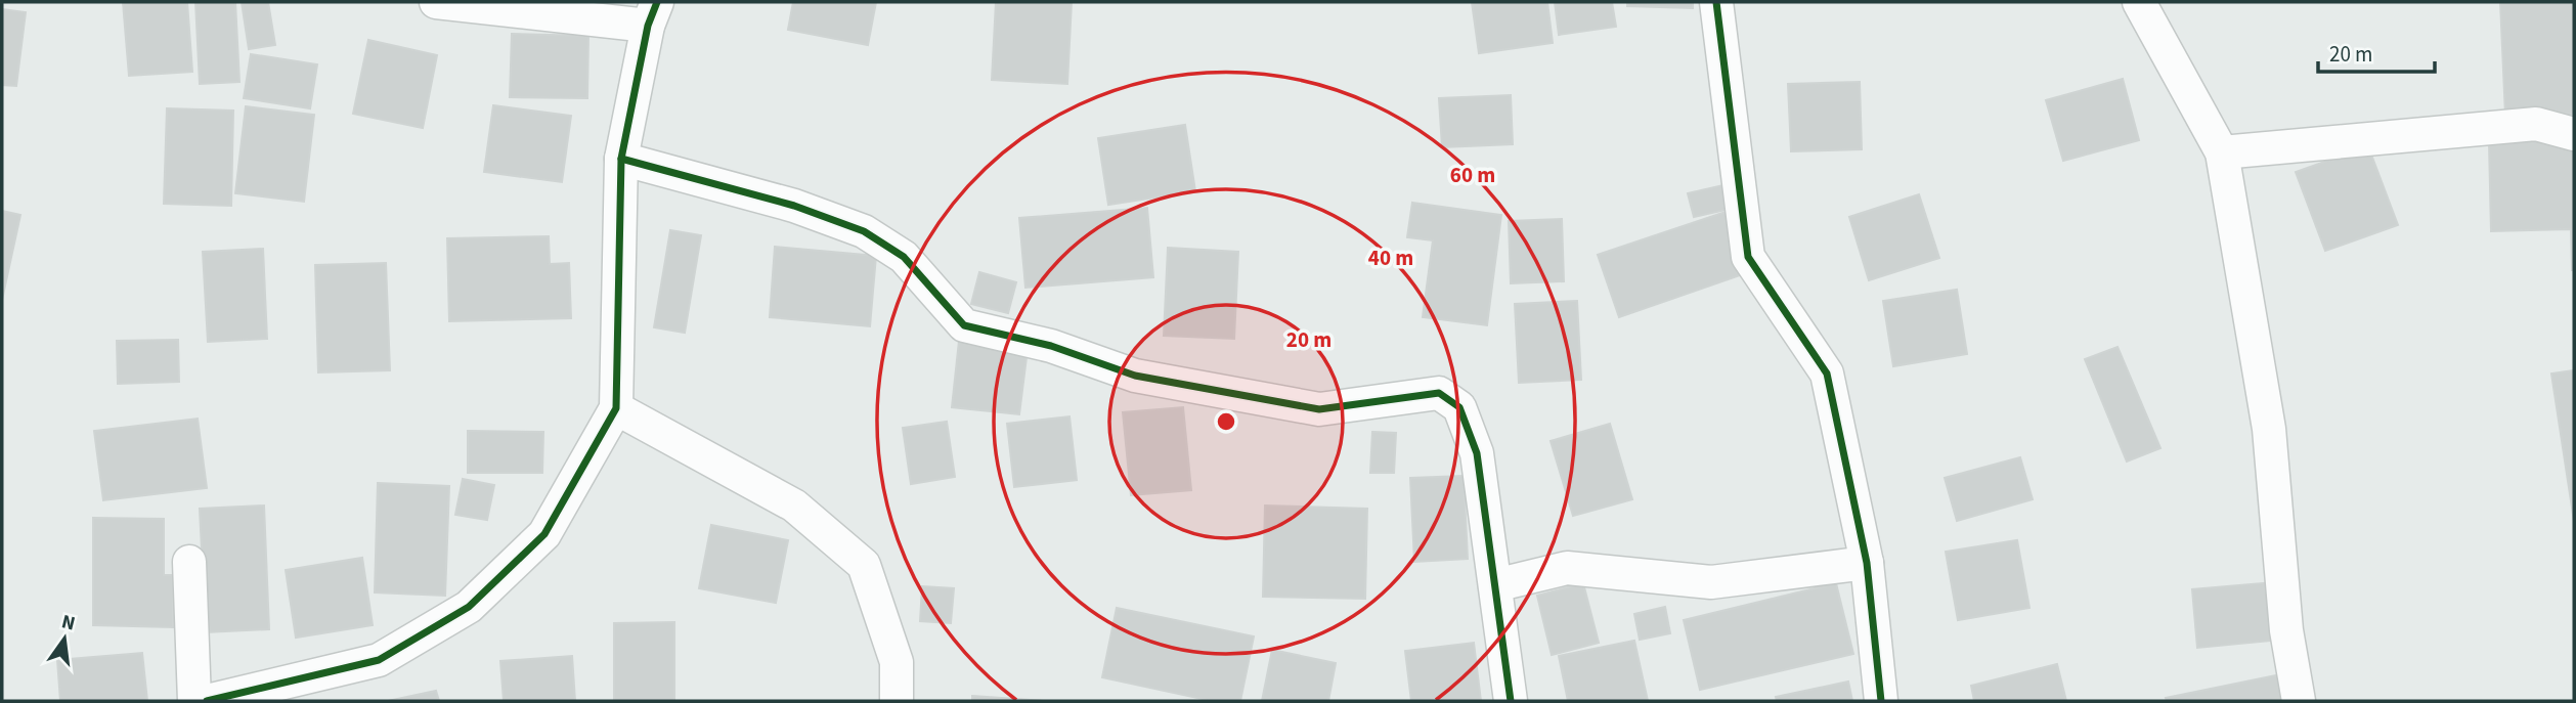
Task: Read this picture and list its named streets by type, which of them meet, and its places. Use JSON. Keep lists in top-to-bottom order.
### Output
{
  "scale_bar": "20 m",
  "north": "top",
  "rings": ["60 m", "40 m", "20 m"]
}
